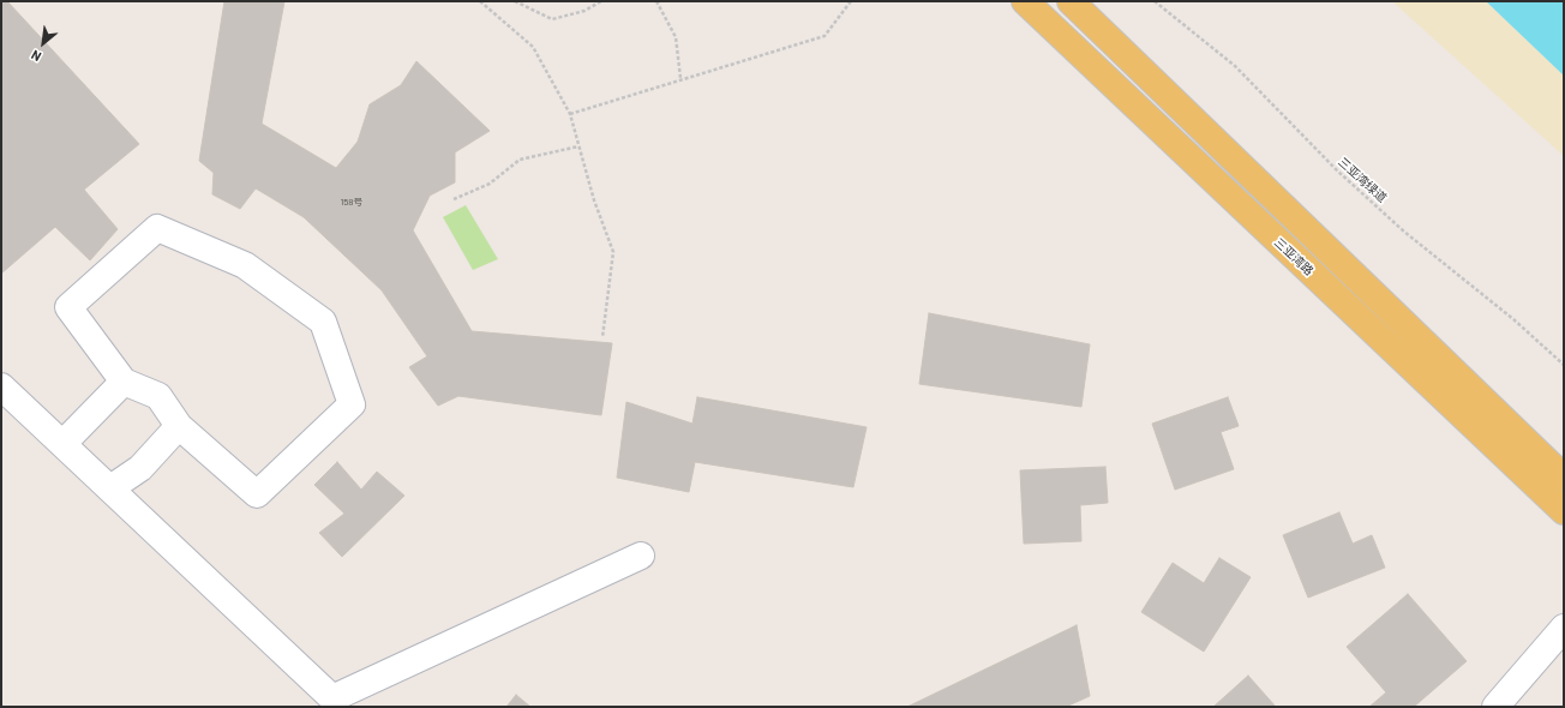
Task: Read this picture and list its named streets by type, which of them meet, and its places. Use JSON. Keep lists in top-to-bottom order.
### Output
{
  "streets": {
    "main road": ["三亚湾路"],
    "path": ["三亚湾绿道"]
  },
  "house_numbers": ["158号"],
  "north": "bottom left"
}
